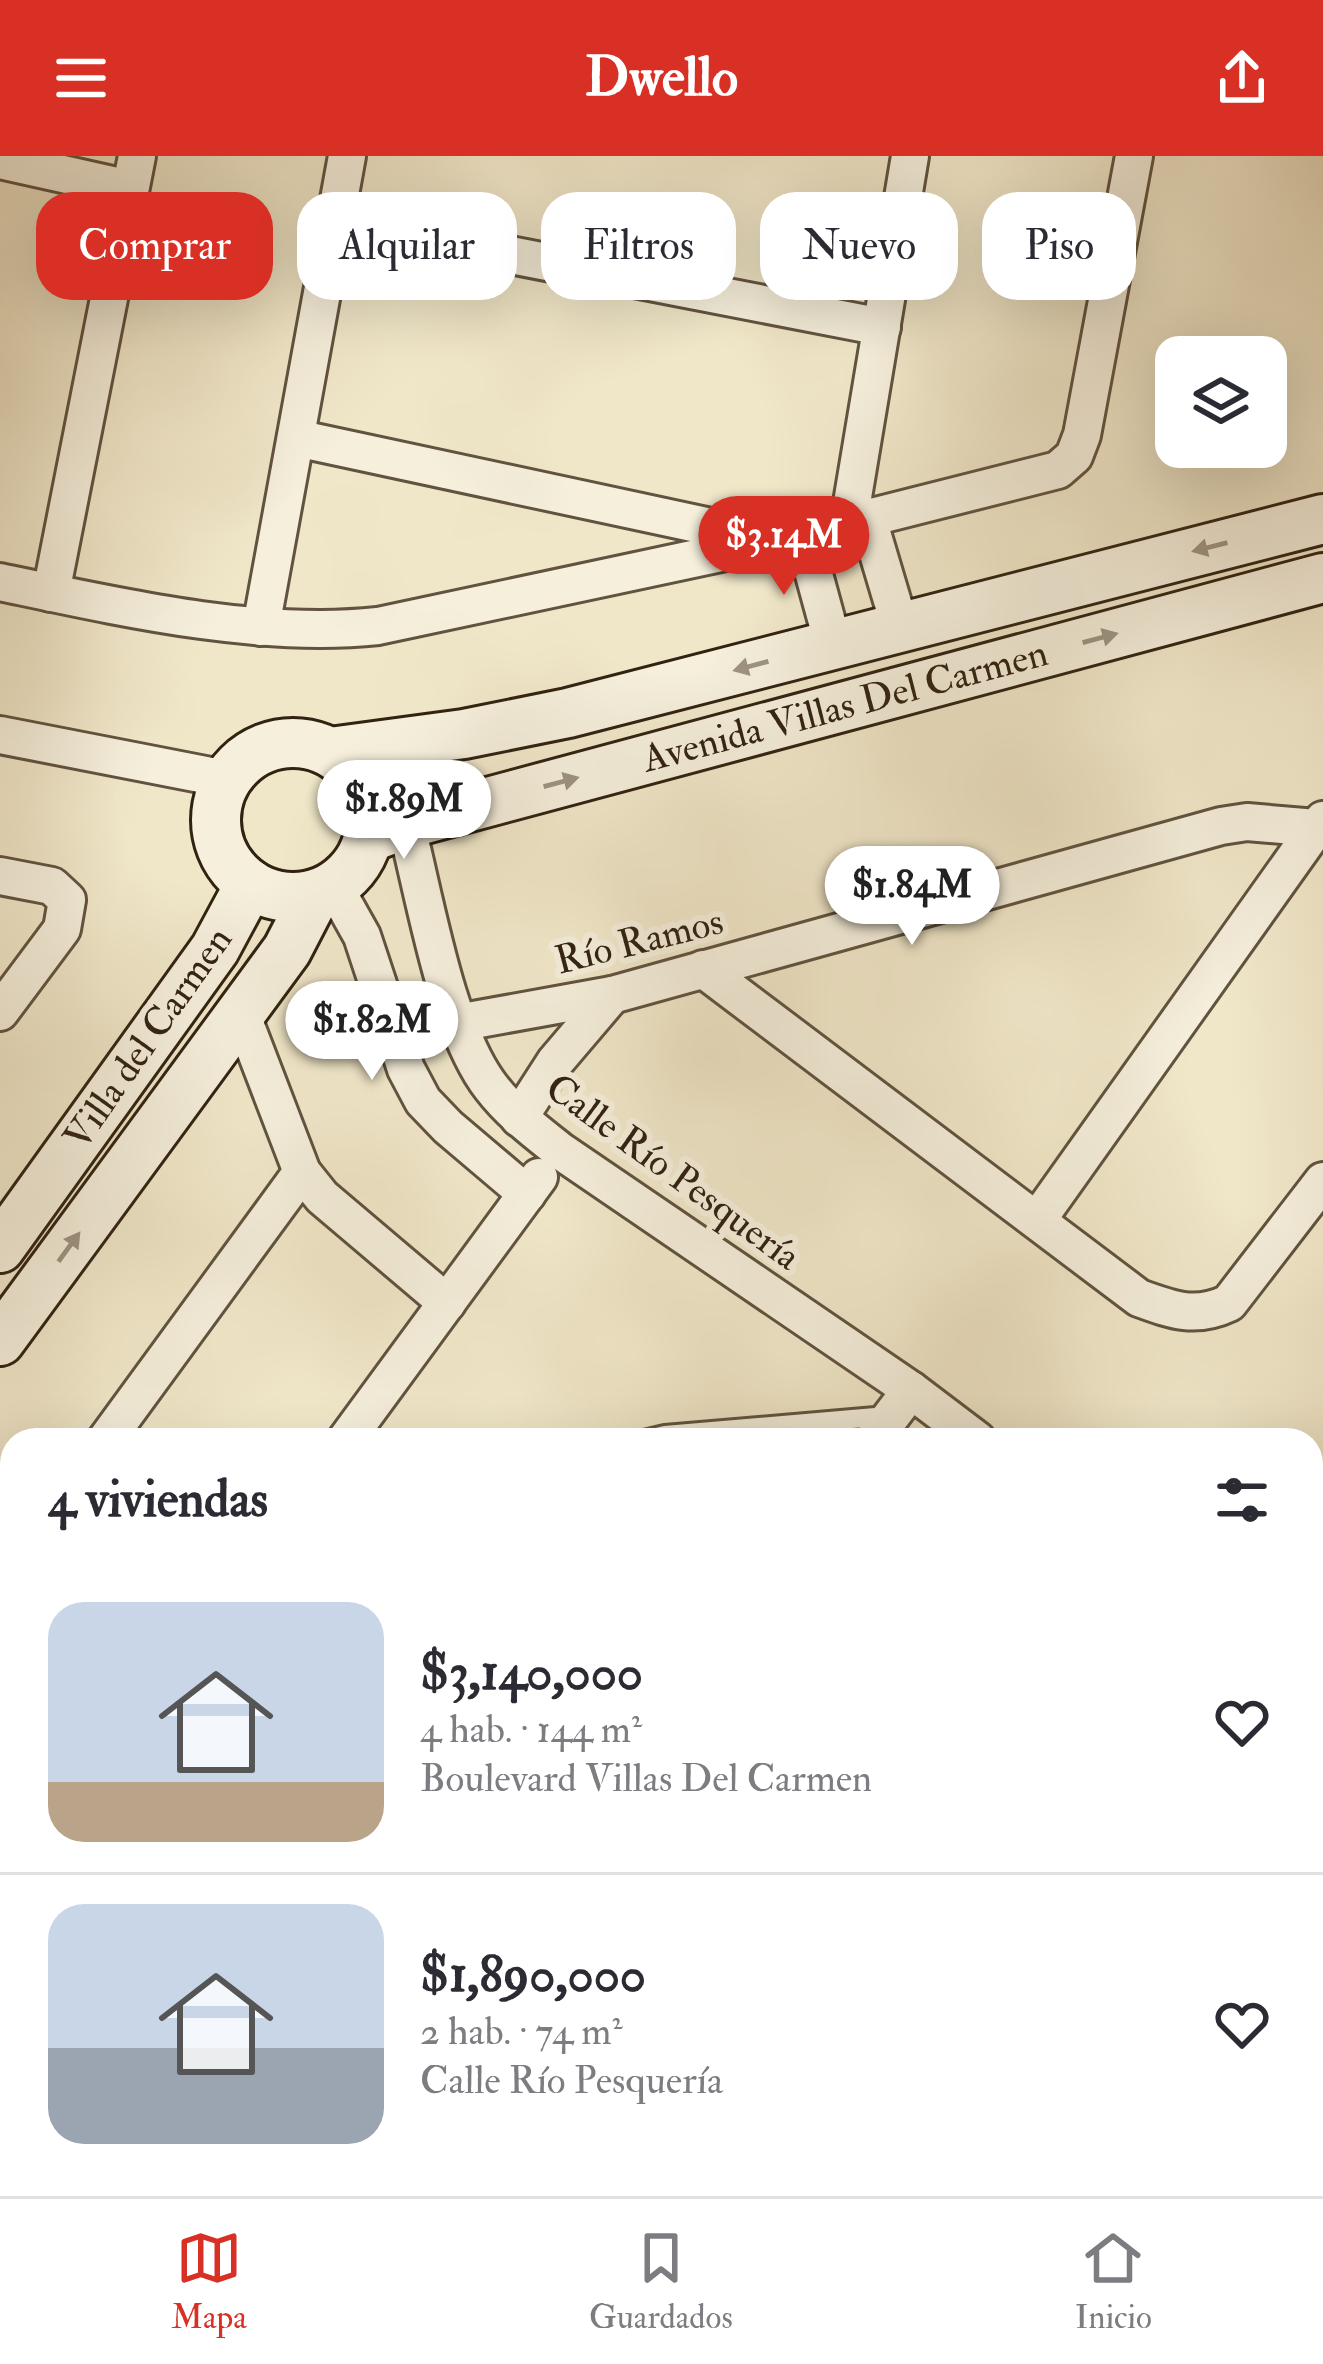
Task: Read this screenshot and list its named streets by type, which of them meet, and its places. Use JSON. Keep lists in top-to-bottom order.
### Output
{
  "streets": {
    "street": [
      "Avenida Villas Del Carmen",
      "Río Ramos",
      "Villa del Carmen",
      "Calle Río Pesquería"
    ]
  },
  "crossings": [
    ["Avenida Villas Del Carmen", "Villa del Carmen"],
    ["Avenida Villas Del Carmen", "Calle Río Pesquería"],
    ["Río Ramos", "Calle Río Pesquería"],
    ["Villa del Carmen", "Calle Río Pesquería"]
  ],
  "page": {
    "header": "Dwello",
    "chip": [
      "Comprar",
      "Alquilar",
      "Filtros",
      "Nuevo",
      "Piso"
    ],
    "price": [
      "$3.14M",
      "$1.89M",
      "$1.84M",
      "$1.82M"
    ],
    "heading": "4 viviendas",
    "list": [
      {
        "name": "$3,140,000",
        "note": "4 hab. · 144 m² · Boulevard Villas Del Carmen"
      },
      {
        "name": "$1,890,000",
        "note": "2 hab. · 74 m² · Calle Río Pesquería"
      }
    ],
    "tabs": ["Mapa", "Guardados", "Inicio"]
  }
}
